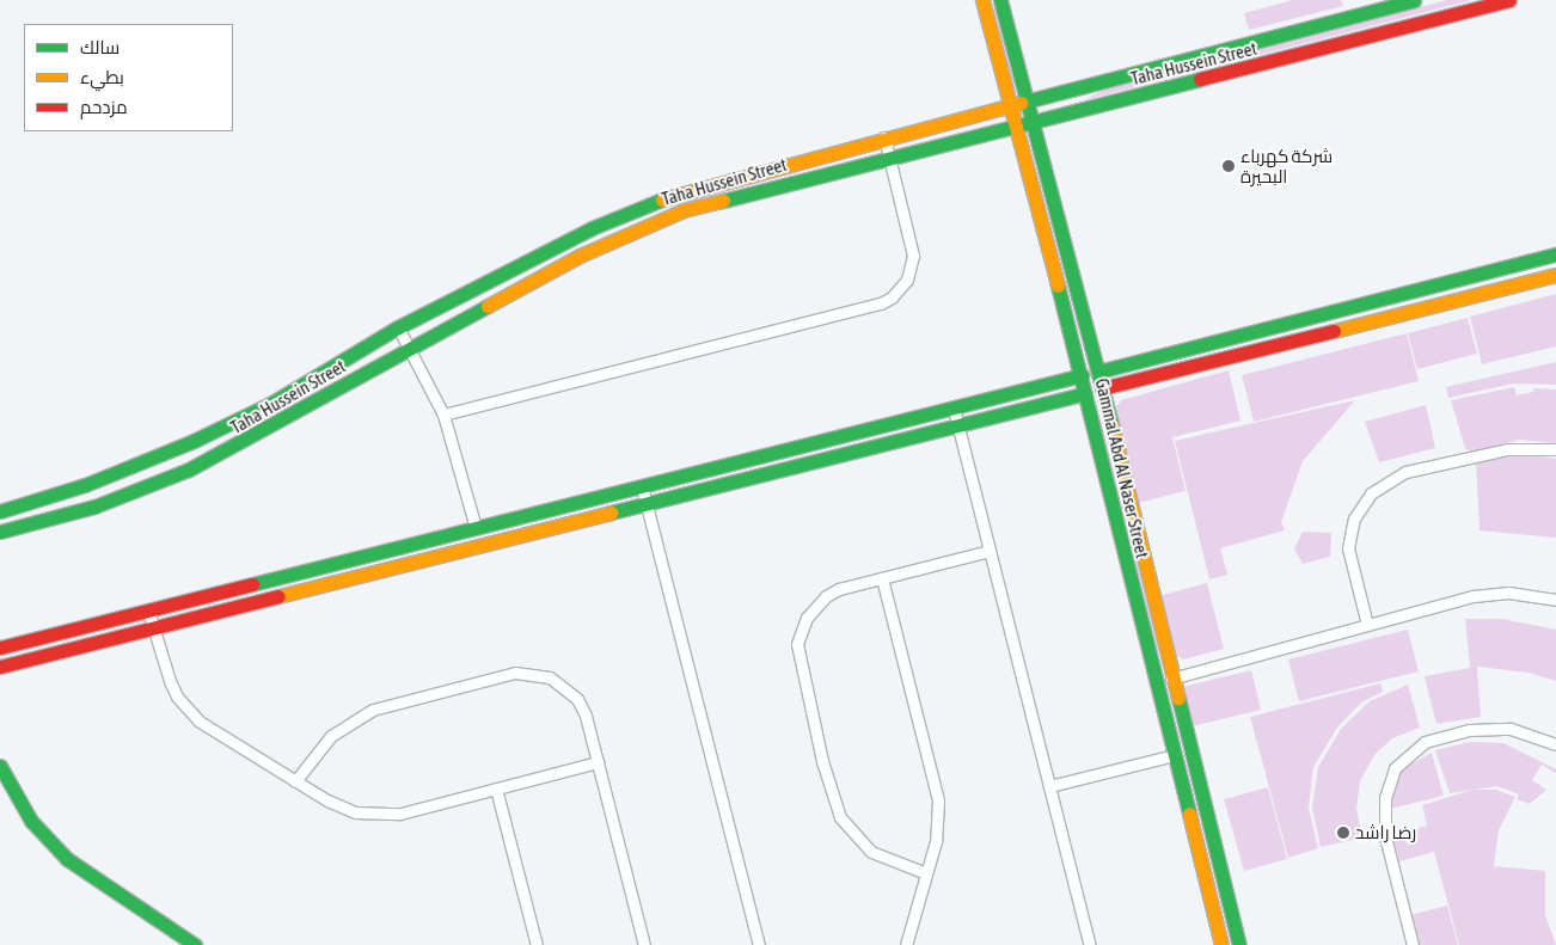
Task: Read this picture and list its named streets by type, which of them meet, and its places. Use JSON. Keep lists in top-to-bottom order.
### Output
{
  "streets": {
    "main road": ["Taha Hussein Street", "Gammal Abd Al Naser Street"]
  },
  "crossings": [
    ["Taha Hussein Street", "Gammal Abd Al Naser Street"]
  ],
  "places": ["شركة كهرباء البحيرة", "رضا راشد"],
  "legend": ["سالك", "بطيء", "مزدحم"]
}
